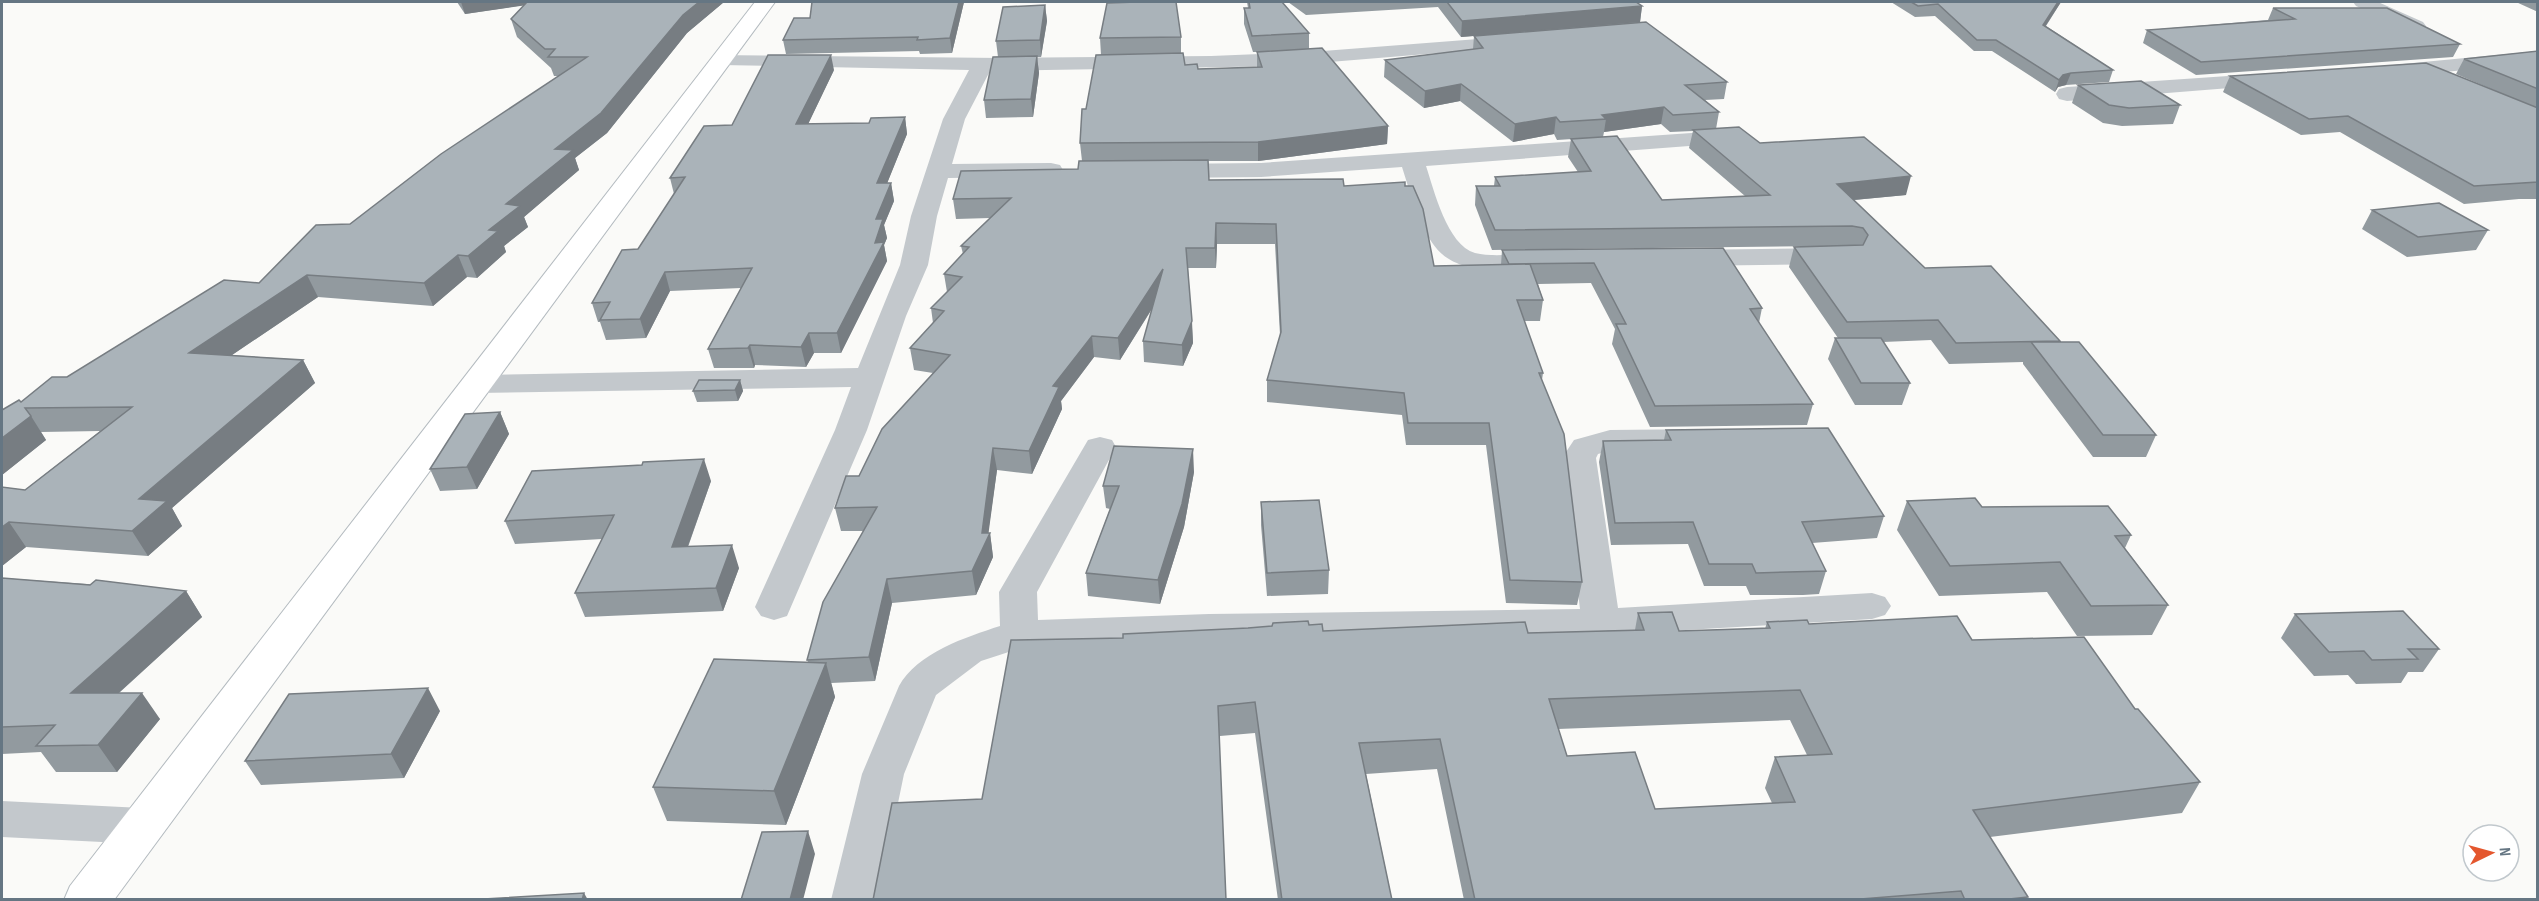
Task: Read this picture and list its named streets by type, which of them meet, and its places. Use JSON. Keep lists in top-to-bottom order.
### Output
{
  "north": "right"
}
